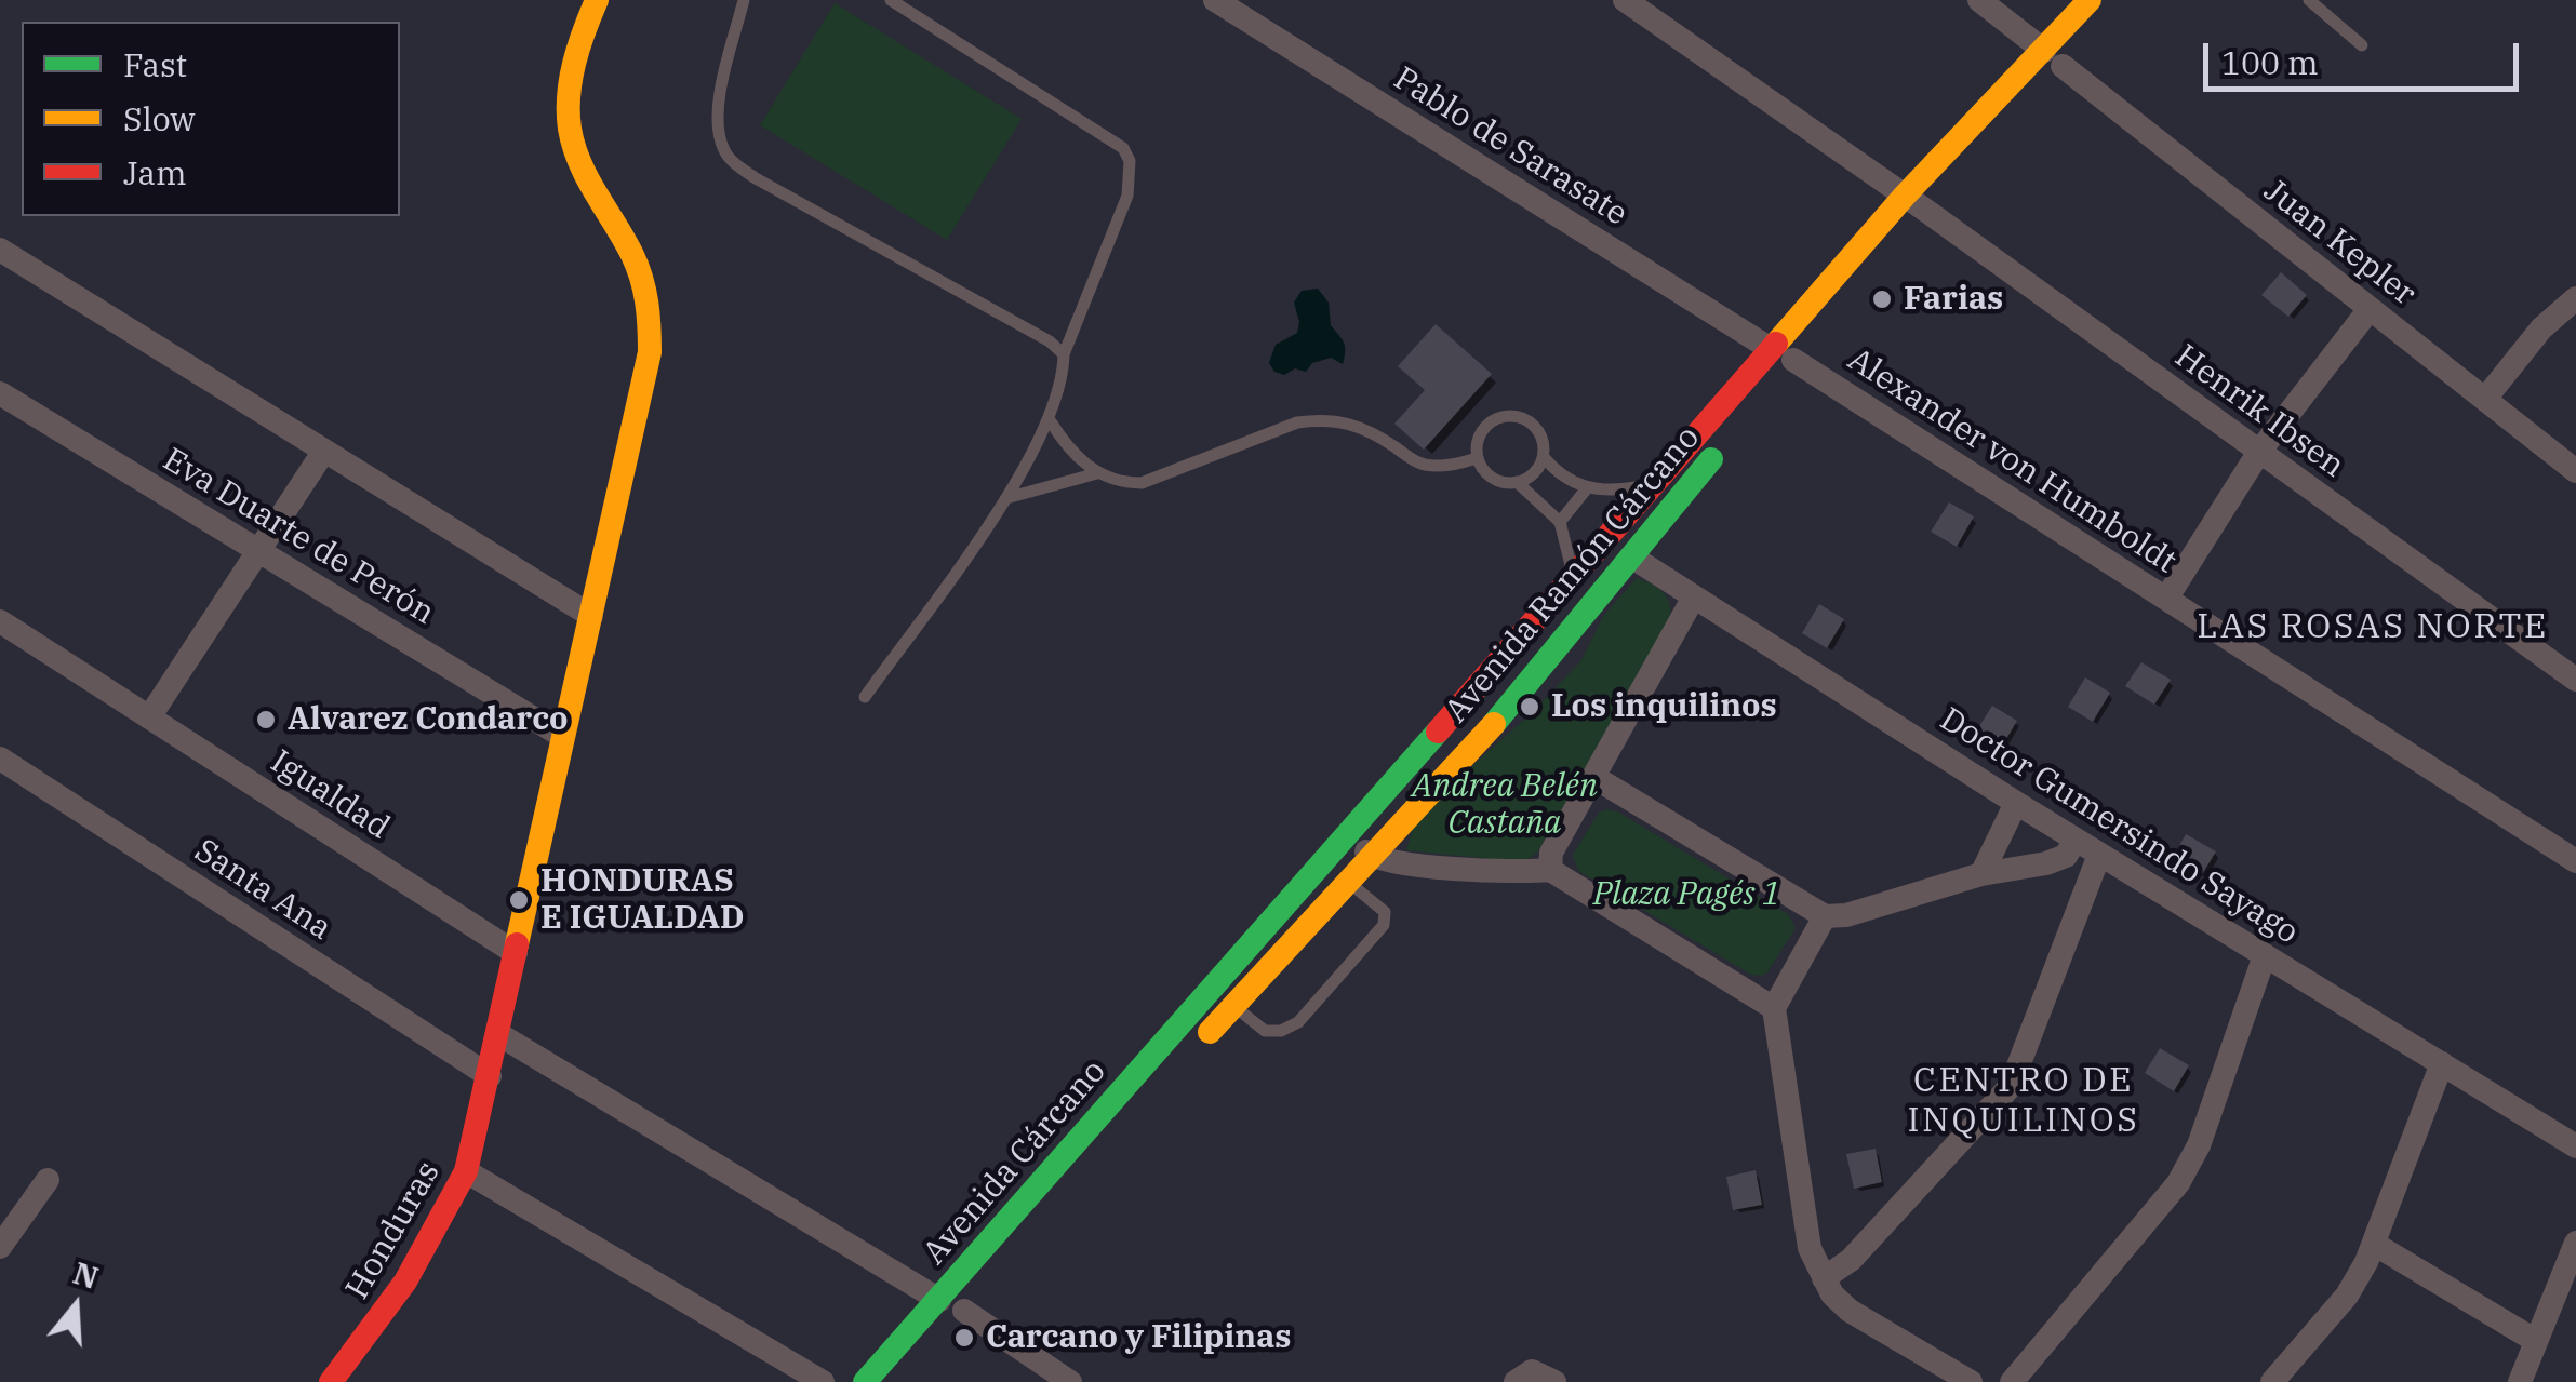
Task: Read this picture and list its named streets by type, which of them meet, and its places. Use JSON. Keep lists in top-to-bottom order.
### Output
{
  "streets": {
    "main road": ["Avenida Ramón Cárcano", "Avenida Cárcano", "Honduras"],
    "street": [
      "Pablo de Sarasate",
      "Juan Kepler",
      "Henrik Ibsen",
      "Alexander von Humboldt",
      "Eva Duarte de Perón",
      "Igualdad",
      "Doctor Gumersindo Sayago",
      "Santa Ana"
    ]
  },
  "crossings": [
    ["Pablo de Sarasate", "Alexander von Humboldt"],
    ["Pablo de Sarasate", "Avenida Ramón Cárcano"],
    ["Juan Kepler", "Avenida Ramón Cárcano"],
    ["Henrik Ibsen", "Avenida Ramón Cárcano"],
    ["Alexander von Humboldt", "Avenida Ramón Cárcano"],
    ["Eva Duarte de Perón", "Honduras"],
    ["Avenida Ramón Cárcano", "Doctor Gumersindo Sayago"],
    ["Avenida Ramón Cárcano", "Avenida Cárcano"],
    ["Igualdad", "Honduras"],
    ["Santa Ana", "Honduras"]
  ],
  "districts": ["LAS ROSAS NORTE", "CENTRO DE INQUILINOS"],
  "parks": ["Andrea Belén Castaña", "Plaza Pagés 1"],
  "places": [
    "Farias",
    "Los inquilinos",
    "Alvarez Condarco",
    "HONDURAS E IGUALDAD",
    "Carcano y Filipinas"
  ],
  "legend": ["Fast", "Slow", "Jam"],
  "scale_bar": "100 m",
  "north": "top"
}
